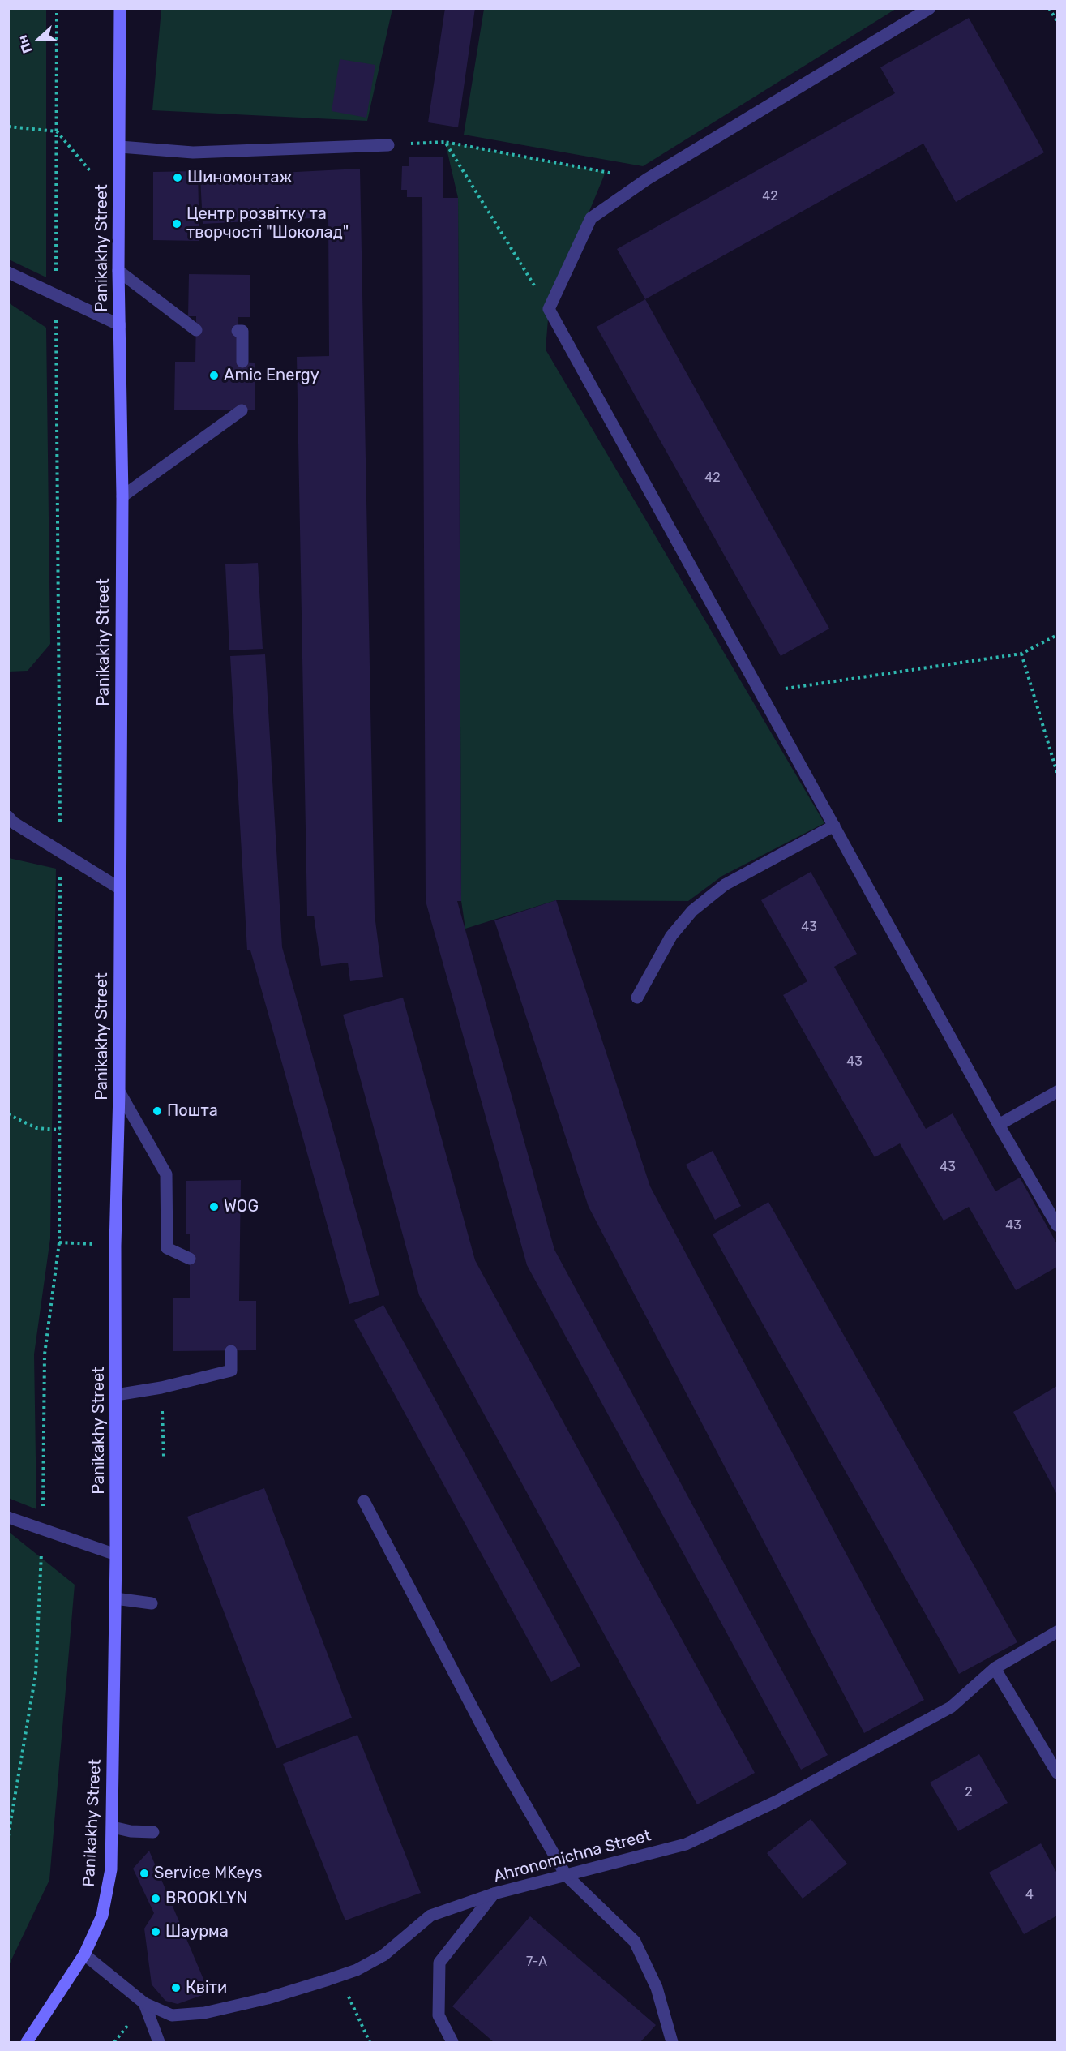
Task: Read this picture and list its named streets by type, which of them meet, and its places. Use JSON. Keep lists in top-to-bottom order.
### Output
{
  "streets": {
    "street": ["Panikakhy Street", "Ahronomichna Street"]
  },
  "crossings": [
    ["Panikakhy Street", "Ahronomichna Street"]
  ],
  "places": [
    "Шиномонтаж",
    "Центр розвітку та творчості \"Шоколад\"",
    "Amic Energy",
    "Пошта",
    "WOG",
    "Service MKeys",
    "BROOKLYN",
    "Шаурма",
    "Квіти"
  ],
  "house_numbers": [
    "42",
    "42",
    "43",
    "43",
    "43",
    "43",
    "2",
    "4",
    "7-А"
  ],
  "north": "left"
}
